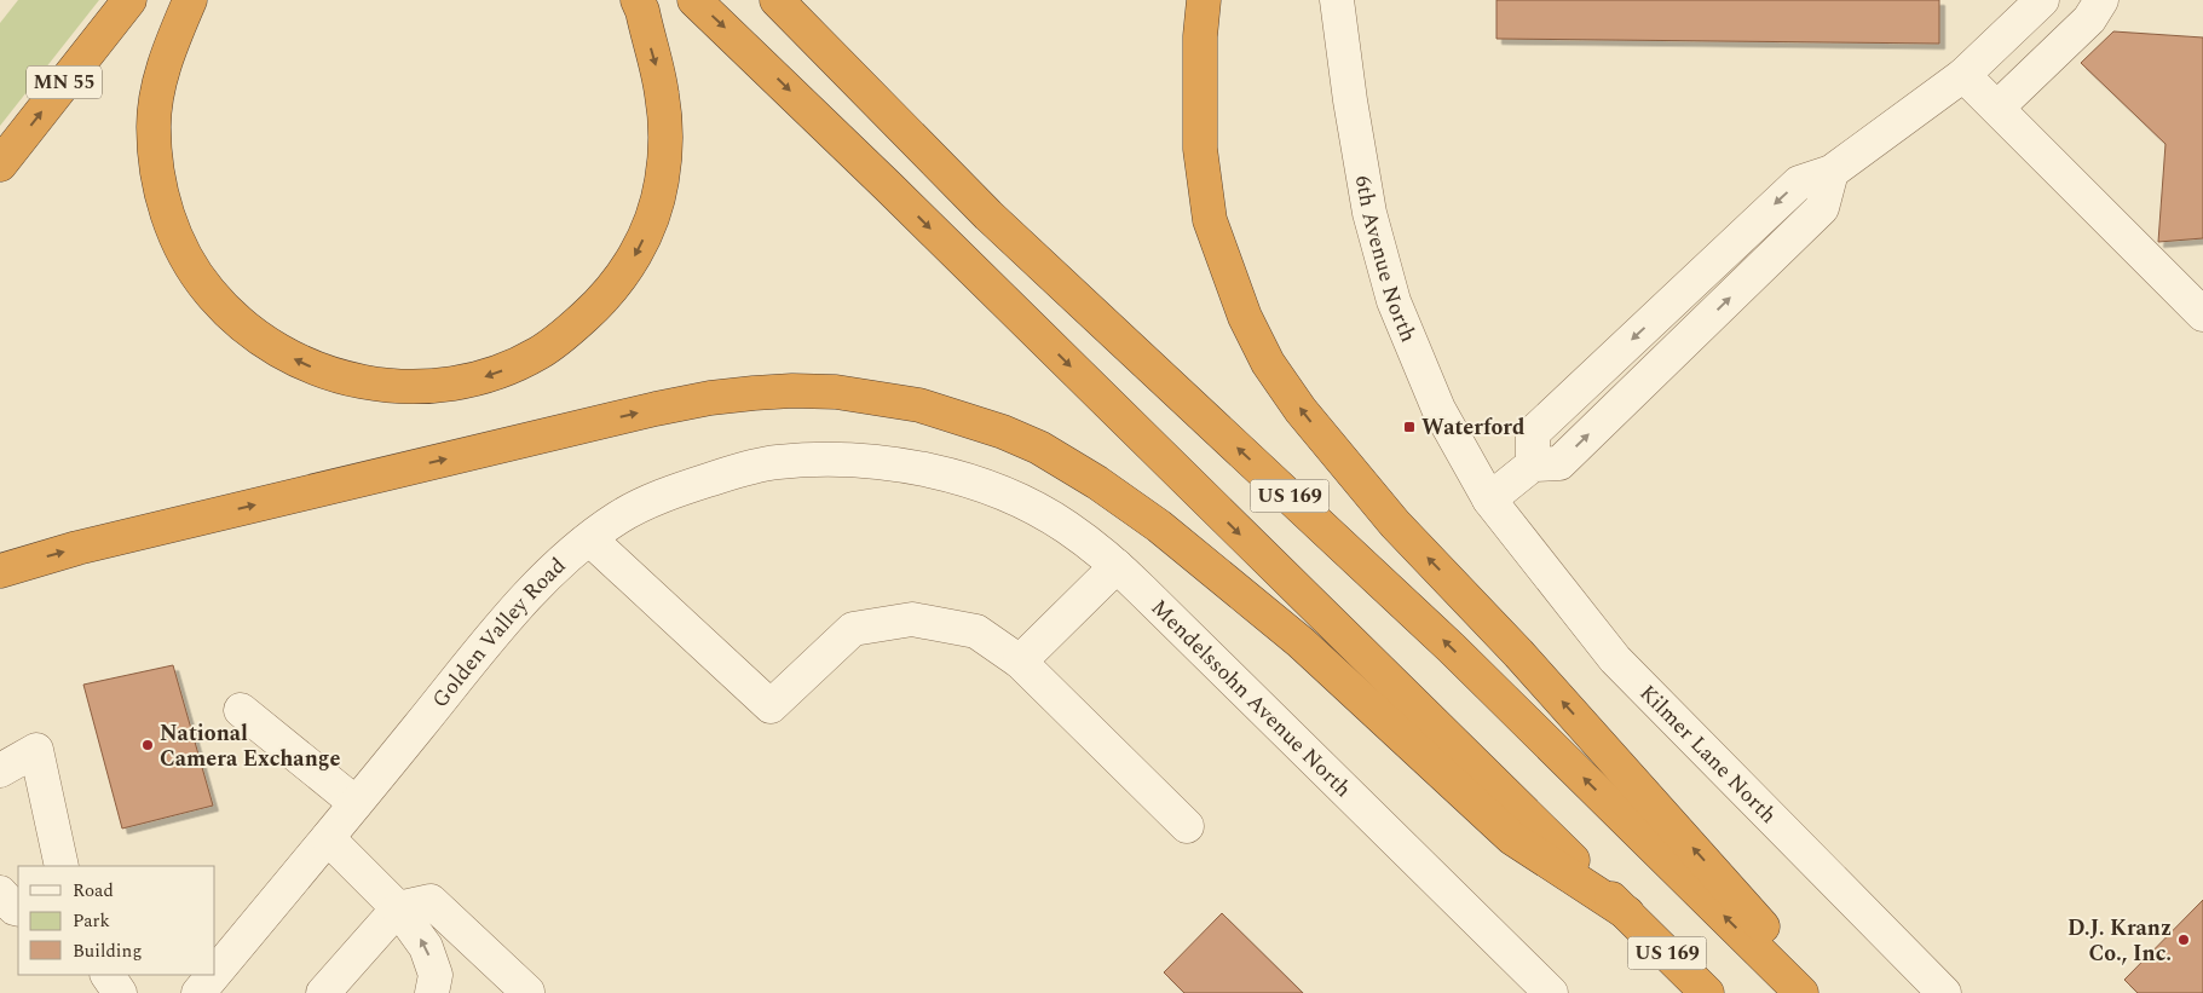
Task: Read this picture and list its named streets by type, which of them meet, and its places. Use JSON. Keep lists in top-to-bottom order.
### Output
{
  "streets": {
    "highway": ["MN 55", "US 169"],
    "street": [
      "6th Avenue North",
      "Golden Valley Road",
      "Mendelssohn Avenue North",
      "Kilmer Lane North"
    ]
  },
  "crossings": [
    ["6th Avenue North", "Kilmer Lane North"],
    ["Golden Valley Road", "Mendelssohn Avenue North"]
  ],
  "places": {
    "transit": ["Waterford"],
    "other": ["National Camera Exchange", "D.J. Kranz Co., Inc."]
  },
  "legend": ["Road", "Park", "Building"]
}
